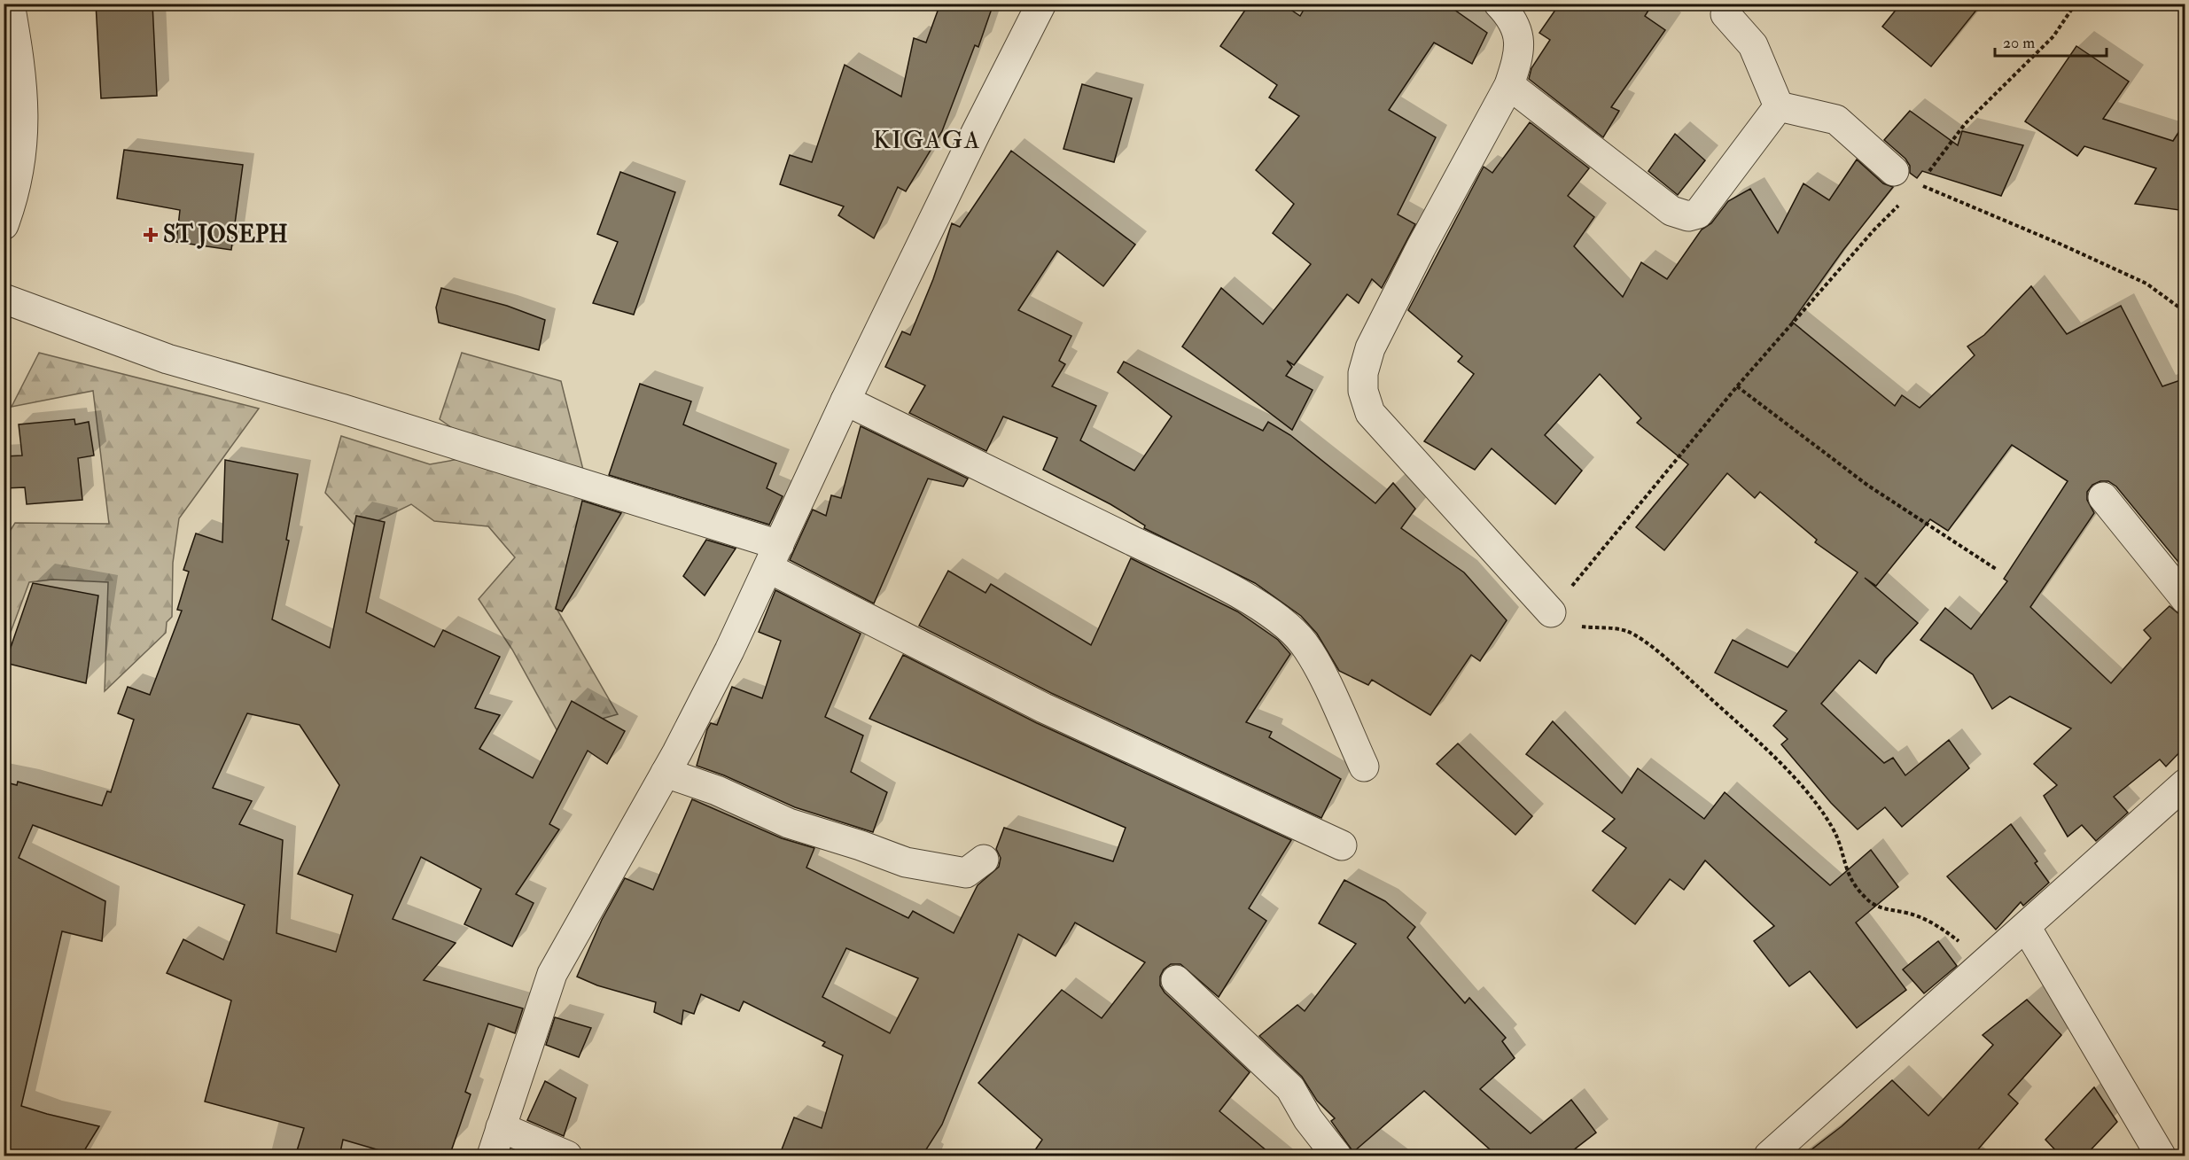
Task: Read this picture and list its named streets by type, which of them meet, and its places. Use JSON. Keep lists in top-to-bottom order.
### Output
{
  "districts": ["KIGAGA"],
  "places": {
    "health": ["ST JOSEPH"]
  },
  "scale_bar": "20 m"
}
